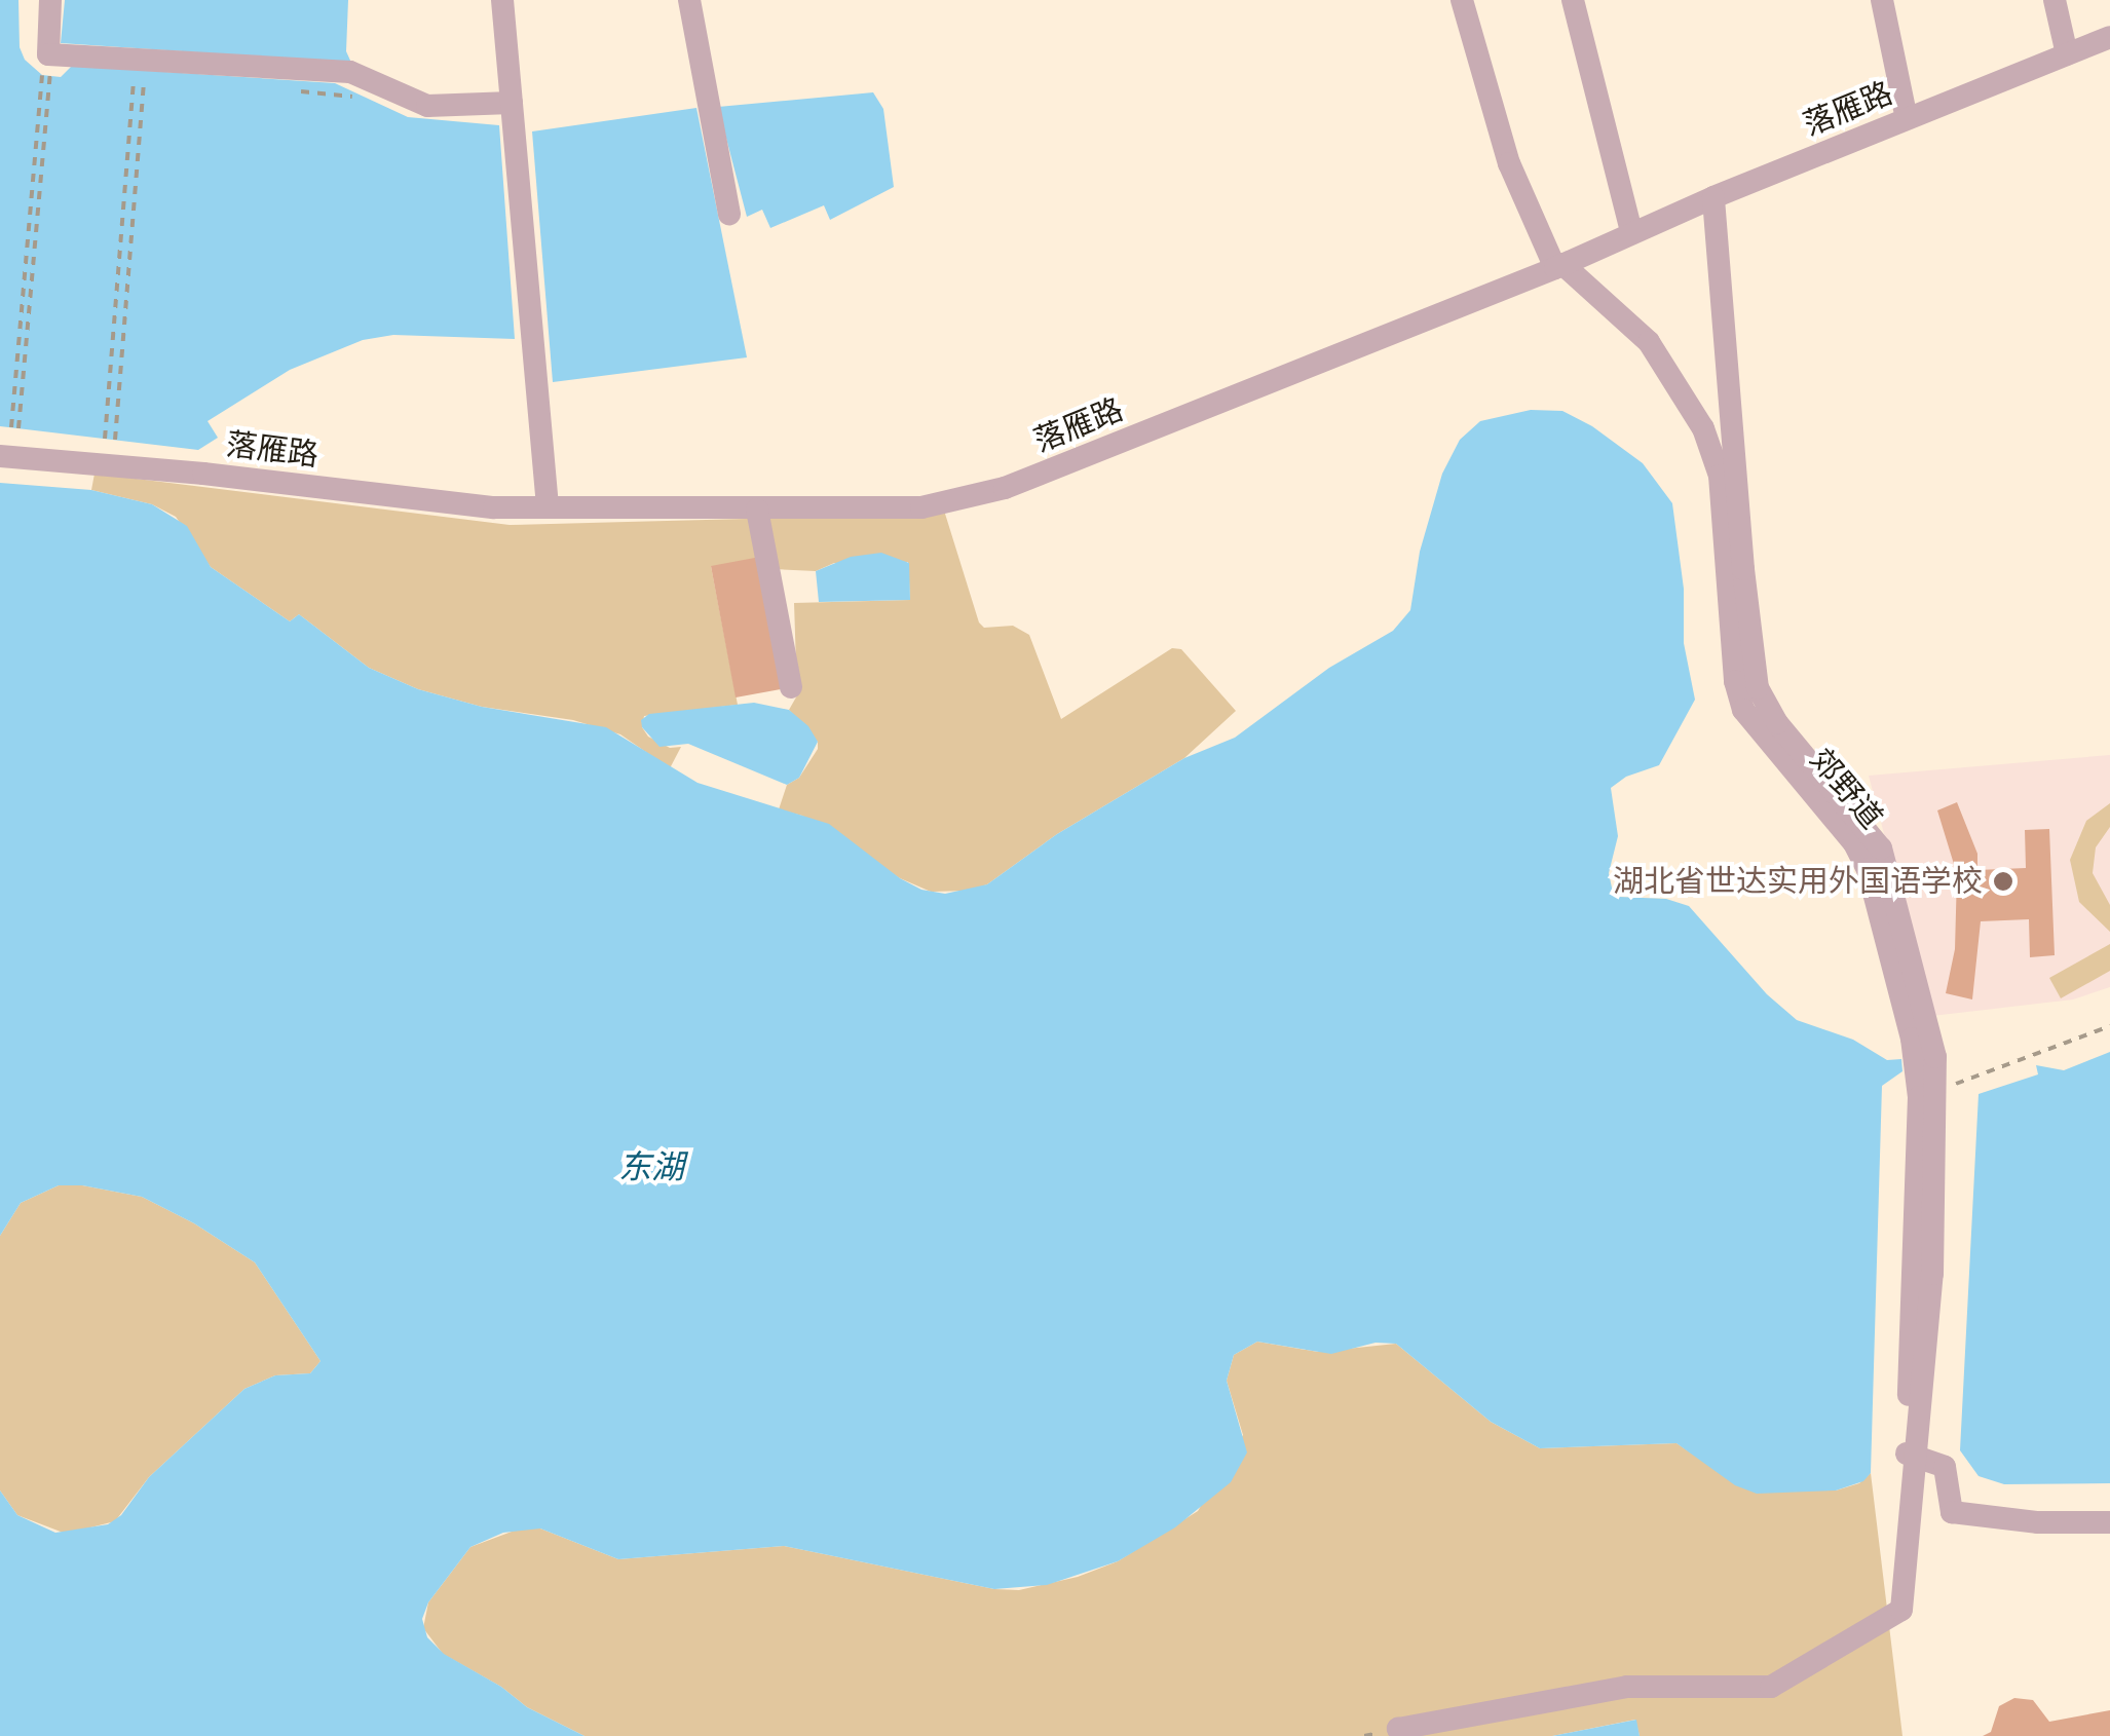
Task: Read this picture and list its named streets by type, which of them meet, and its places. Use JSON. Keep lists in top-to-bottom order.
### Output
{
  "streets": {
    "street": ["落雁路", "郊野道"]
  },
  "crossings": [
    ["落雁路", "郊野道"]
  ],
  "water": ["东湖"],
  "places": ["湖北省世达实用外国语学校"]
}
